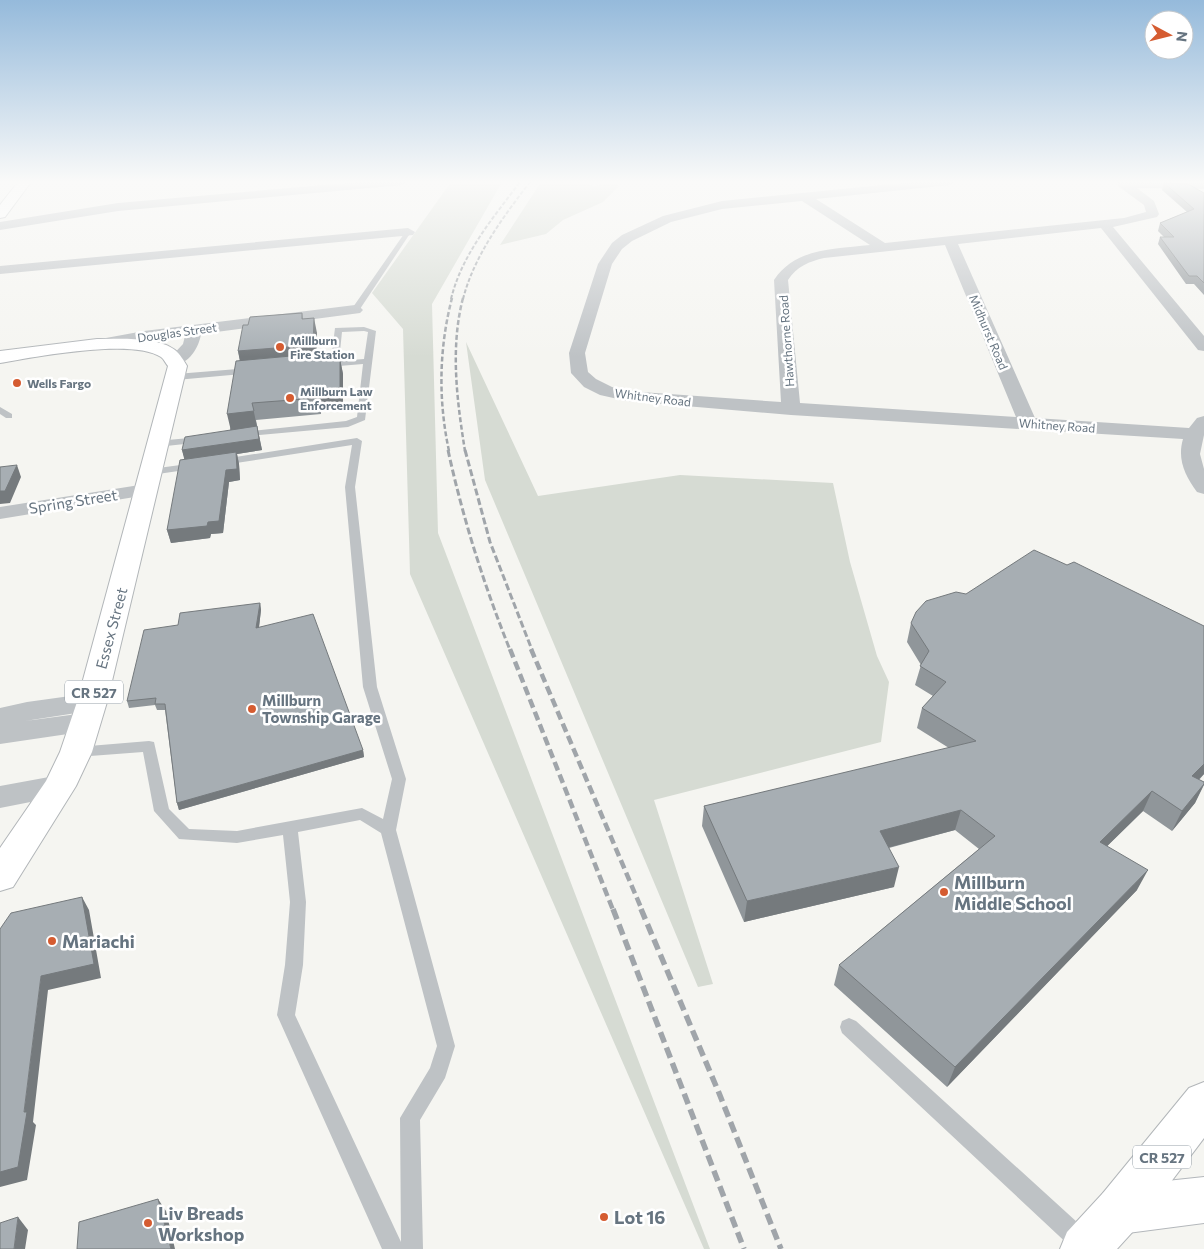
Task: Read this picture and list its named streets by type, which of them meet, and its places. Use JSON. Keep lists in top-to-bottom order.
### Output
{
  "streets": {
    "main road": ["Douglas Street", "Essex Street", "CR 527"],
    "street": [
      "Midhurst Road",
      "Hawthorne Road",
      "Whitney Road",
      "Spring Street"
    ]
  },
  "crossings": [
    ["Douglas Street", "Essex Street"],
    ["Midhurst Road", "Hawthorne Road"],
    ["Midhurst Road", "Whitney Road"],
    ["Hawthorne Road", "Whitney Road"],
    ["Spring Street", "Essex Street"]
  ],
  "places": [
    "Millburn Fire Station",
    "Wells Fargo",
    "Millburn Law Enforcement",
    "Millburn Township Garage",
    "Millburn Middle School",
    "Mariachi",
    "Lot 16",
    "Liv Breads Workshop"
  ],
  "north": "right"
}
